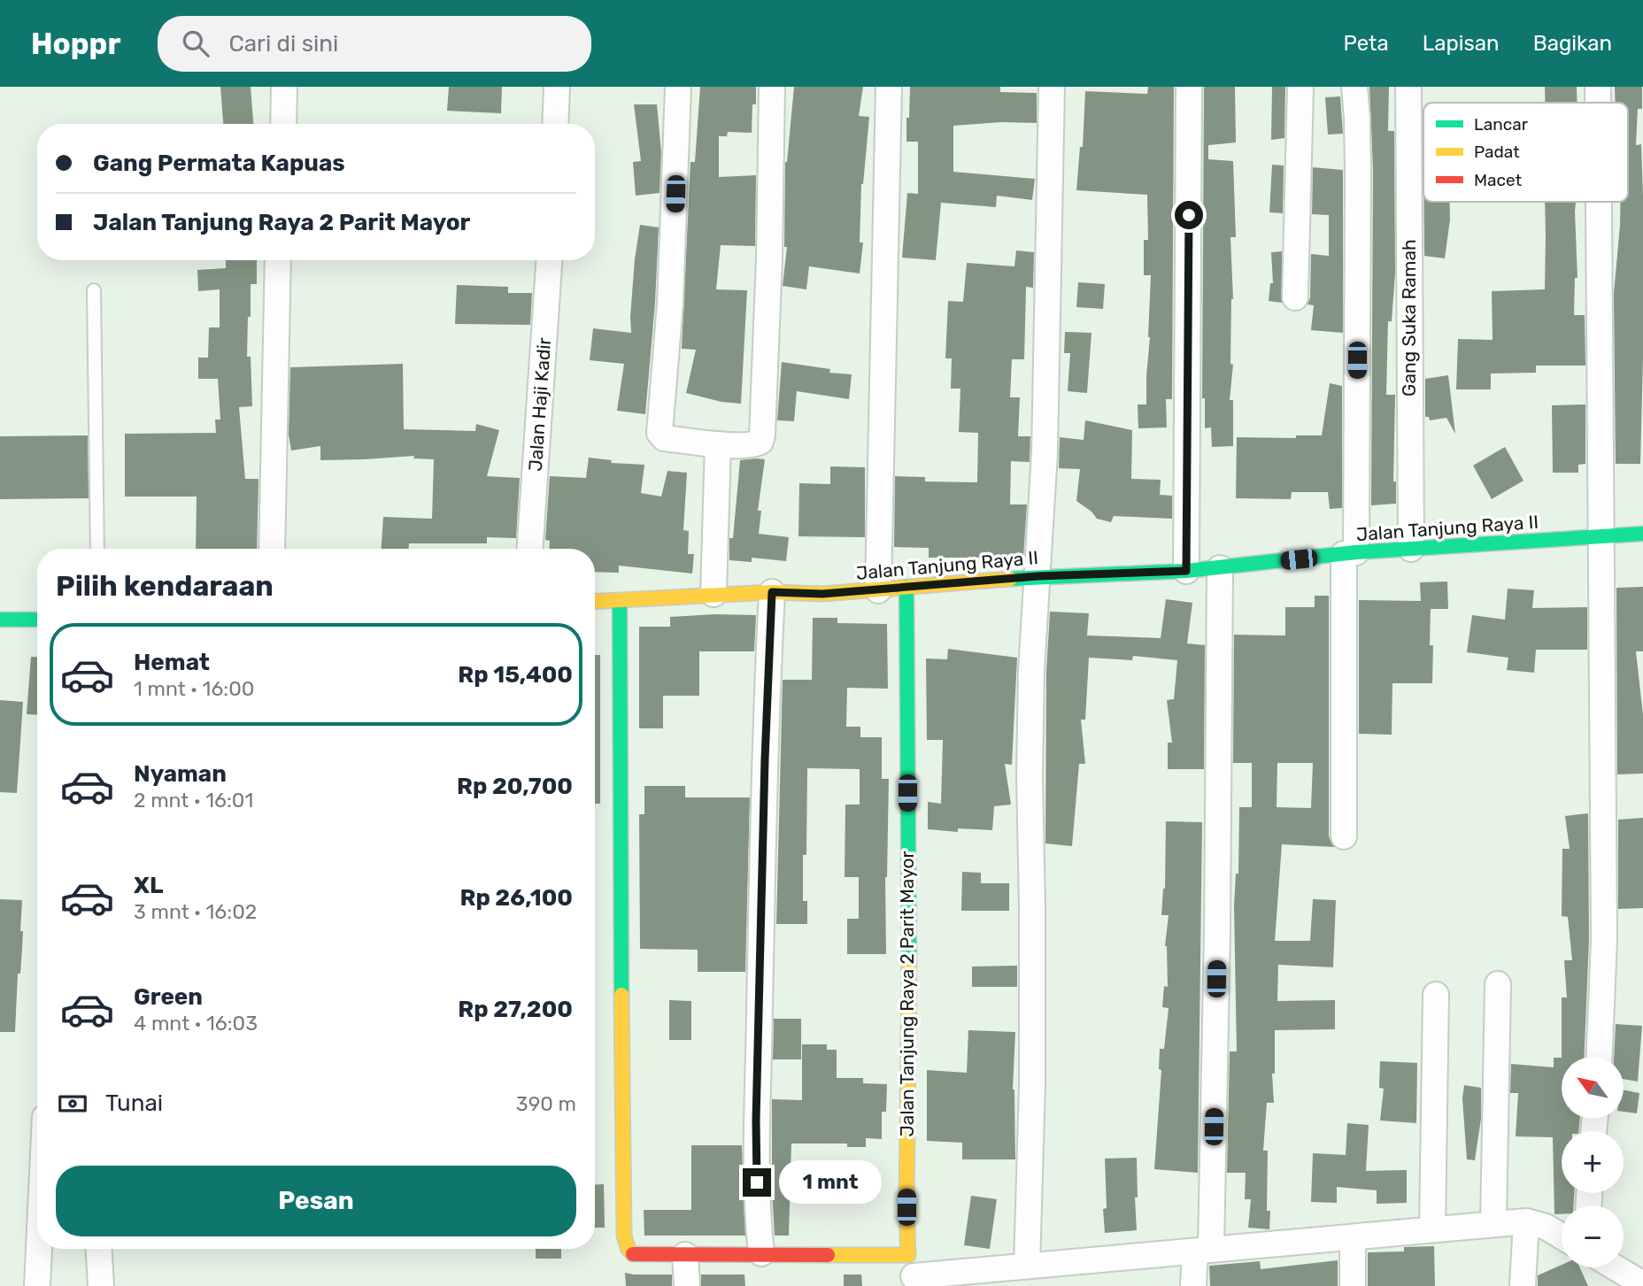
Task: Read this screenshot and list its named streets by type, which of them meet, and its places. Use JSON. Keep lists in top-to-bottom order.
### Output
{
  "streets": {
    "street": [
      "Gang Suka Ramah",
      "Jalan Haji Kadir",
      "Jalan Tanjung Raya II",
      "Jalan Tanjung Raya 2 Parit Mayor"
    ]
  },
  "crossings": [
    ["Gang Suka Ramah", "Jalan Tanjung Raya II"],
    ["Jalan Tanjung Raya II", "Jalan Tanjung Raya 2 Parit Mayor"]
  ],
  "legend": ["Lancar", "Padat", "Macet"],
  "north": "top left",
  "page": {
    "header": "Hoppr",
    "search": "Cari di sini",
    "nav": ["Peta", "Lapisan", "Bagikan"],
    "banner": ["Gang Permata Kapuas", "Jalan Tanjung Raya 2 Parit Mayor"],
    "heading": "Pilih kendaraan",
    "list": [
      {
        "name": "Hemat",
        "note": "1 mnt · 16:00",
        "value": "Rp 15,400"
      },
      {
        "name": "Nyaman",
        "note": "2 mnt · 16:01",
        "value": "Rp 20,700"
      },
      {
        "name": "XL",
        "note": "3 mnt · 16:02",
        "value": "Rp 26,100"
      },
      {
        "name": "Green",
        "note": "4 mnt · 16:03",
        "value": "Rp 27,200"
      }
    ],
    "map_buttons": ["+", "−"],
    "pay": ["Tunai", "390 m"],
    "buttons": "Pesan",
    "bubble": "1 mnt"
  }
}
